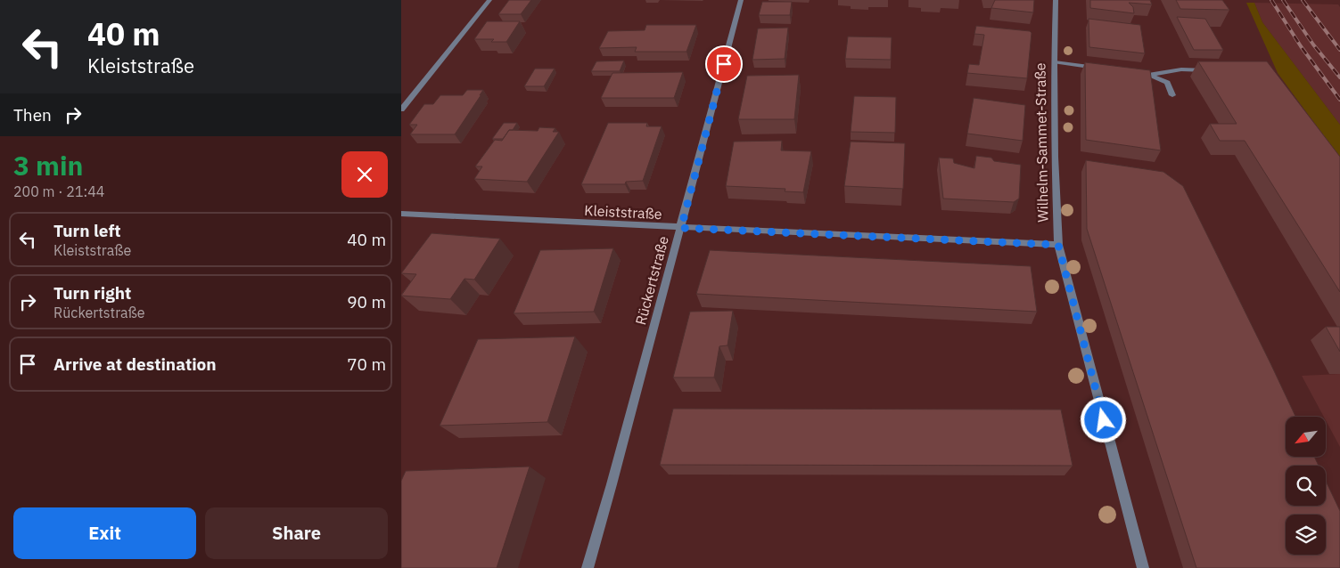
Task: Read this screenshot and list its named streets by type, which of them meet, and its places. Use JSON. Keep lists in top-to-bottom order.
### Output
{
  "streets": {
    "street": ["Wilhelm-Sammet-Straße", "Kleiststraße", "Rückertstraße"]
  },
  "crossings": [
    ["Wilhelm-Sammet-Straße", "Kleiststraße"],
    ["Kleiststraße", "Rückertstraße"]
  ],
  "north": "bottom left",
  "page": {
    "turn": ["40 m", "Kleiststraße"],
    "then": "Then",
    "heading": ["3 min", "200 m · 21:44"],
    "list": [
      {
        "name": "Turn left",
        "note": "Kleiststraße",
        "value": "40 m"
      },
      {
        "name": "Turn right",
        "note": "Rückertstraße",
        "value": "90 m"
      },
      {
        "name": "Arrive at destination",
        "value": "70 m"
      }
    ],
    "buttons": ["Exit", "Share"]
  }
}
